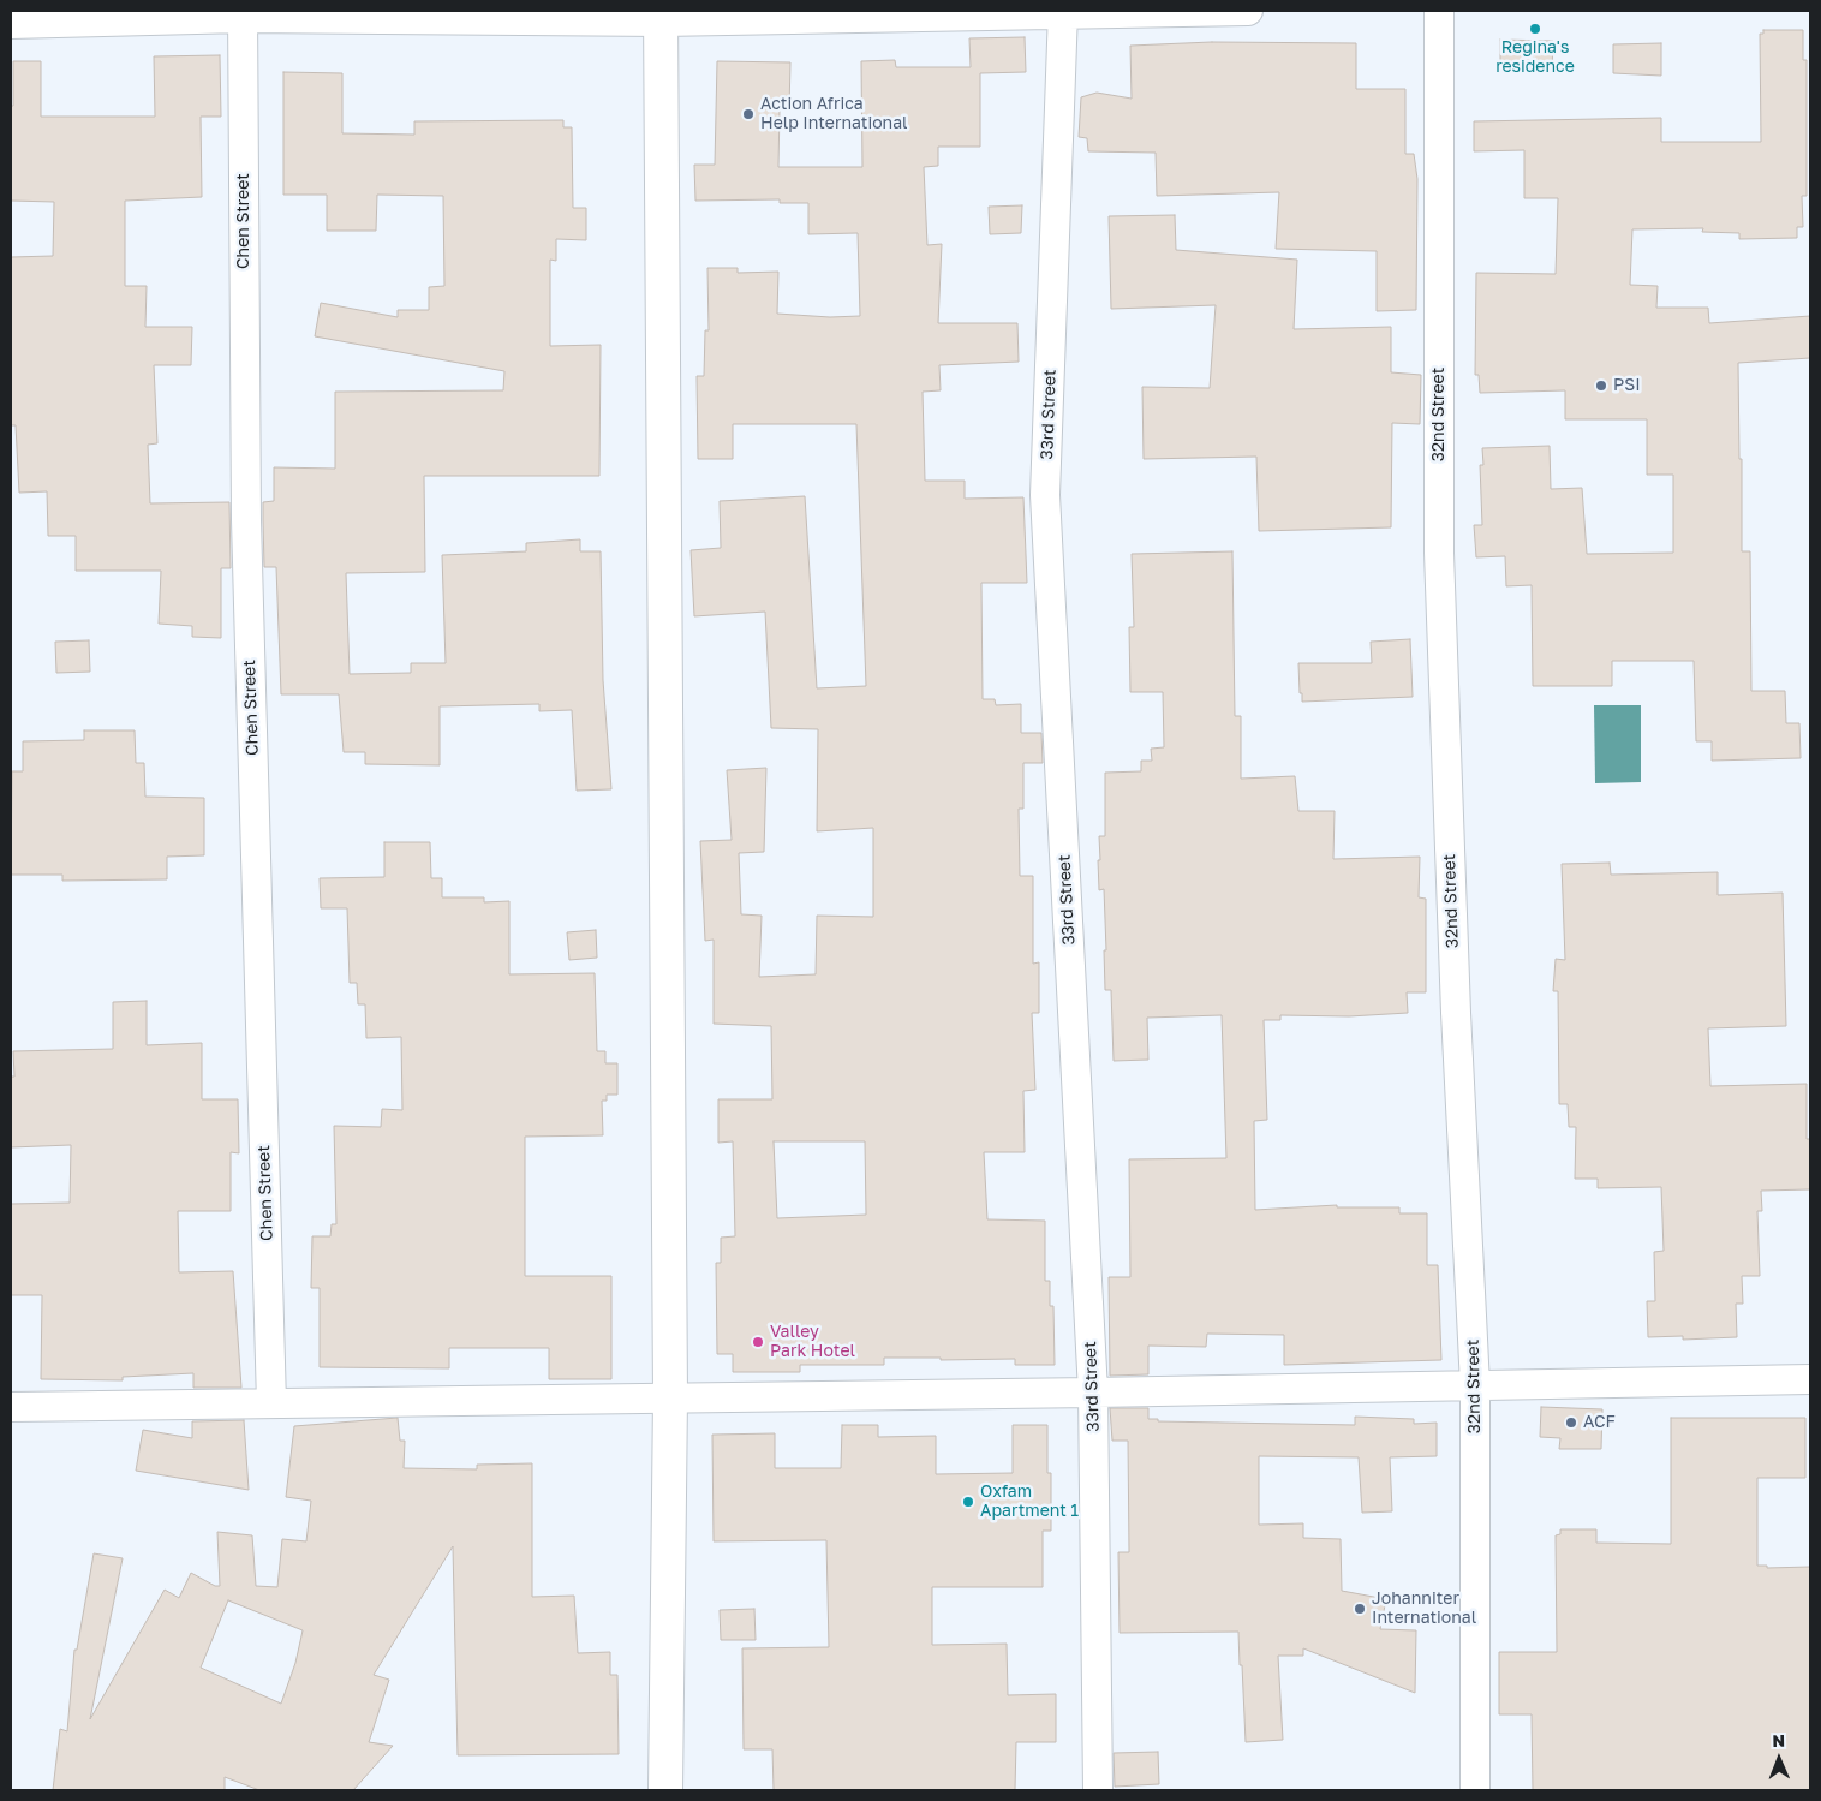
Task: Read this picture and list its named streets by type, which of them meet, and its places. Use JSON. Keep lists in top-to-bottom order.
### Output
{
  "streets": {
    "street": ["Chen Street", "33rd Street", "32nd Street"]
  },
  "places": [
    "Regina's residence",
    "Action Africa Help International",
    "PSI",
    "Valley Park Hotel",
    "ACF",
    "Oxfam Apartment 1",
    "Johanniter International"
  ],
  "north": "top"
}
